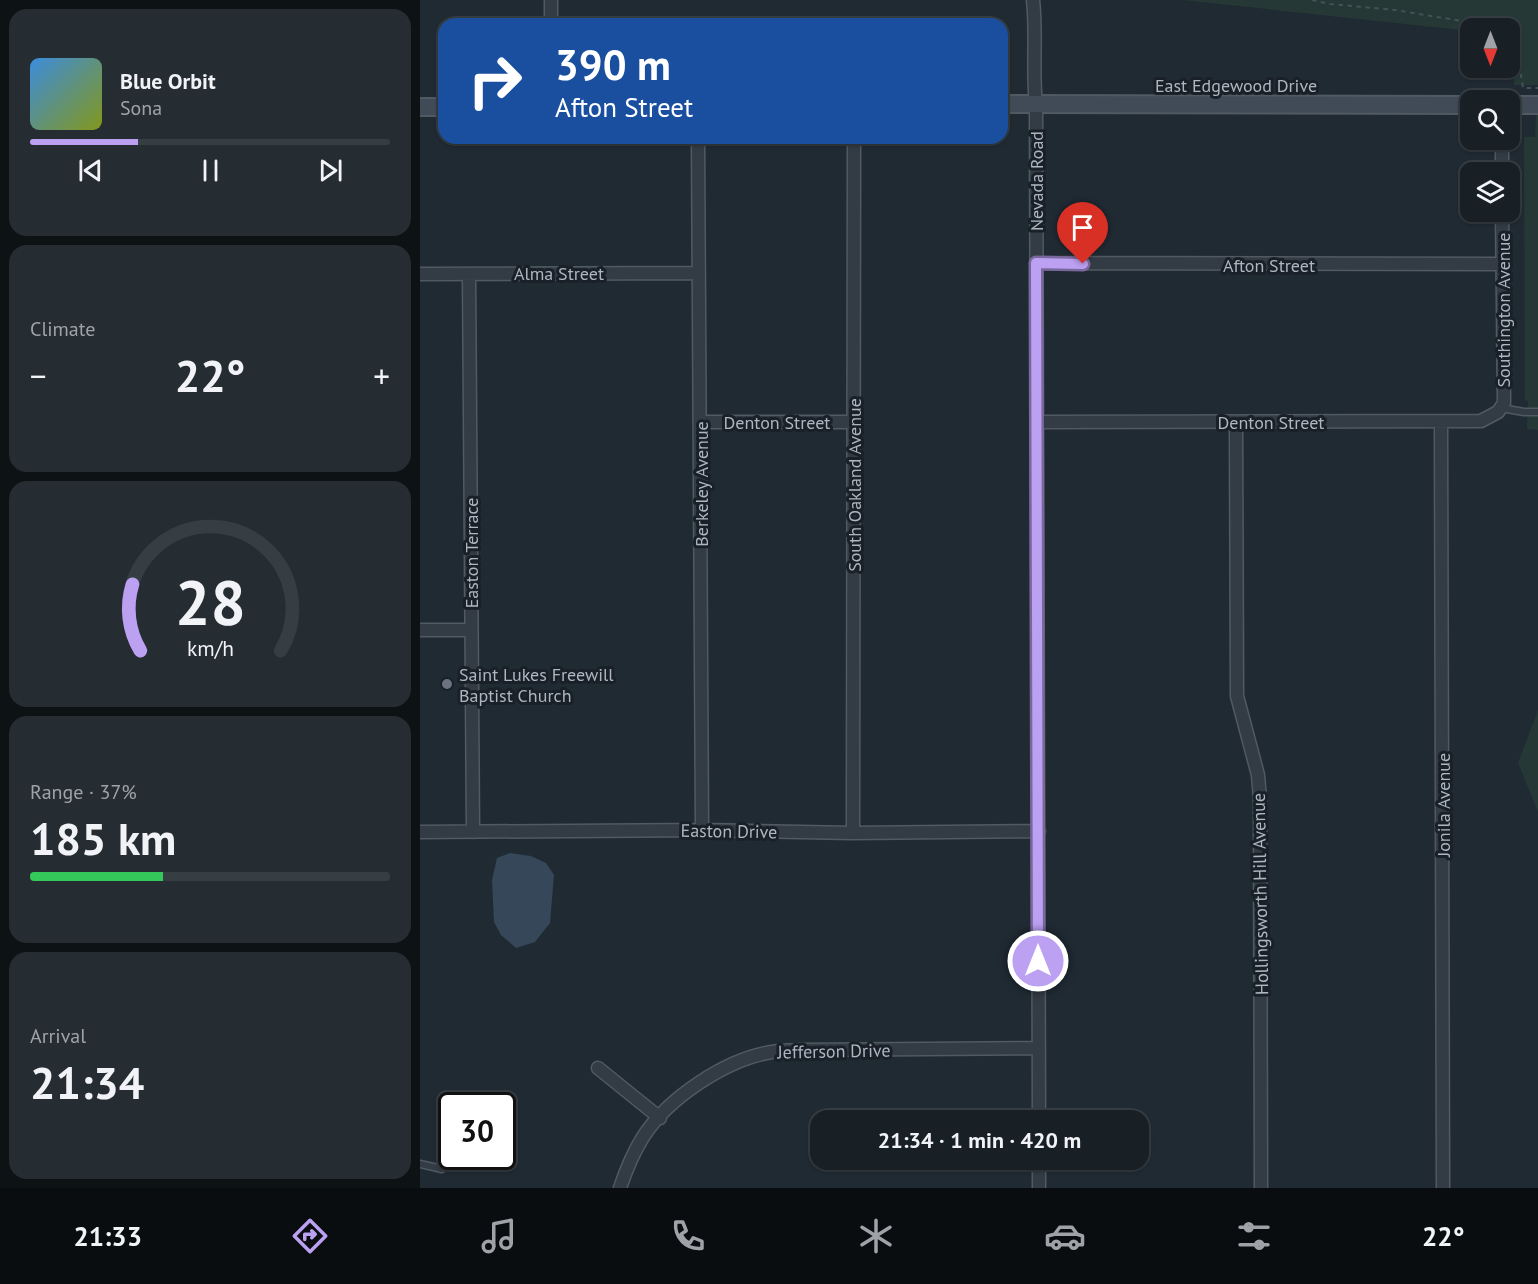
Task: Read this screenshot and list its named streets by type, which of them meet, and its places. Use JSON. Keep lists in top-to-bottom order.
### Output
{
  "streets": {
    "street": [
      "East Edgewood Drive",
      "Nevada Road",
      "Afton Street",
      "Alma Street",
      "Southington Avenue",
      "Denton Street",
      "Berkeley Avenue",
      "South Oakland Avenue",
      "Easton Terrace",
      "Jonila Avenue",
      "Easton Drive",
      "Hollingsworth Hill Avenue",
      "Jefferson Drive"
    ]
  },
  "crossings": [
    ["East Edgewood Drive", "Nevada Road"],
    ["Nevada Road", "Afton Street"],
    ["Nevada Road", "Denton Street"],
    ["Nevada Road", "Easton Drive"],
    ["Nevada Road", "Jefferson Drive"],
    ["Afton Street", "Southington Avenue"],
    ["Alma Street", "Berkeley Avenue"],
    ["Alma Street", "Easton Terrace"],
    ["Southington Avenue", "Denton Street"],
    ["Denton Street", "Berkeley Avenue"],
    ["Denton Street", "South Oakland Avenue"],
    ["Denton Street", "Jonila Avenue"],
    ["Denton Street", "Hollingsworth Hill Avenue"],
    ["Berkeley Avenue", "Easton Drive"],
    ["South Oakland Avenue", "Easton Drive"],
    ["Easton Terrace", "Easton Drive"]
  ],
  "places": ["Saint Lukes Freewill Baptist Church"],
  "north": "bottom",
  "page": {
    "turn": ["390 m", "Afton Street"],
    "song": ["Blue Orbit", "Sona"],
    "tile": [
      "Climate",
      ["Range · 37%", "185 km"],
      ["Arrival", "21:34"]
    ],
    "heat": ["−", "22°", "+"],
    "limit": "30",
    "trip": "21:34 · 1 min · 420 m",
    "tabs": ["21:33", "22°"],
    "gauge": ["28", "km/h"]
  }
}
